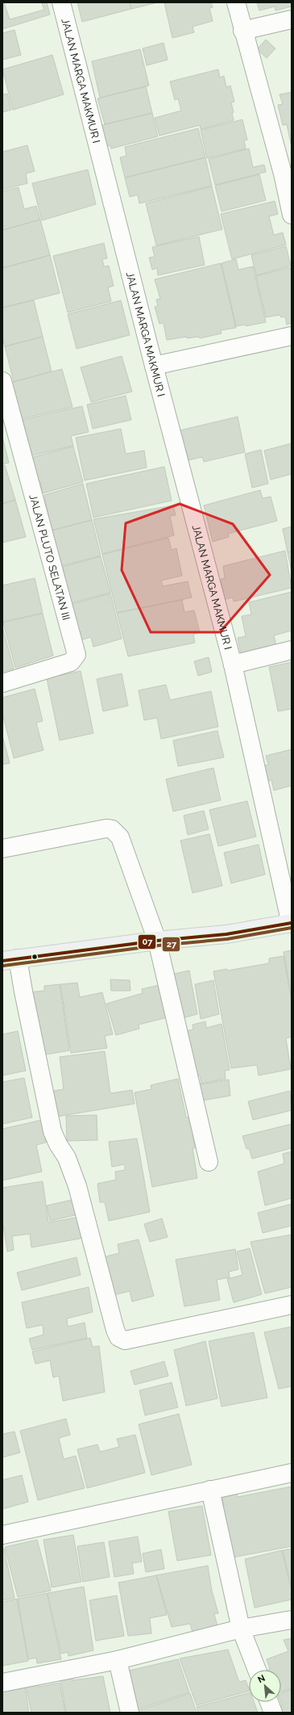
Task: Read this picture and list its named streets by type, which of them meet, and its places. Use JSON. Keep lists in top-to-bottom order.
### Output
{
  "streets": {
    "street": ["JALAN MARGA MAKMUR I", "JALAN PLUTO SELATAN III"]
  },
  "lines": ["transit line 07", "transit line 27"],
  "north": "top left"
}
